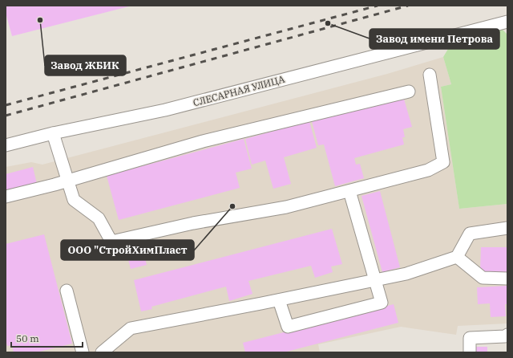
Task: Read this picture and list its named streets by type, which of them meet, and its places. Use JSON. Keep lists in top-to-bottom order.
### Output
{
  "streets": {
    "street": ["СЛЕСАРНАЯ УЛИЦА"]
  },
  "places": ["Завод ЖБИК", "Завод имени Петрова", "ООО \"СтройХимПласт"],
  "scale_bar": "50 m"
}
